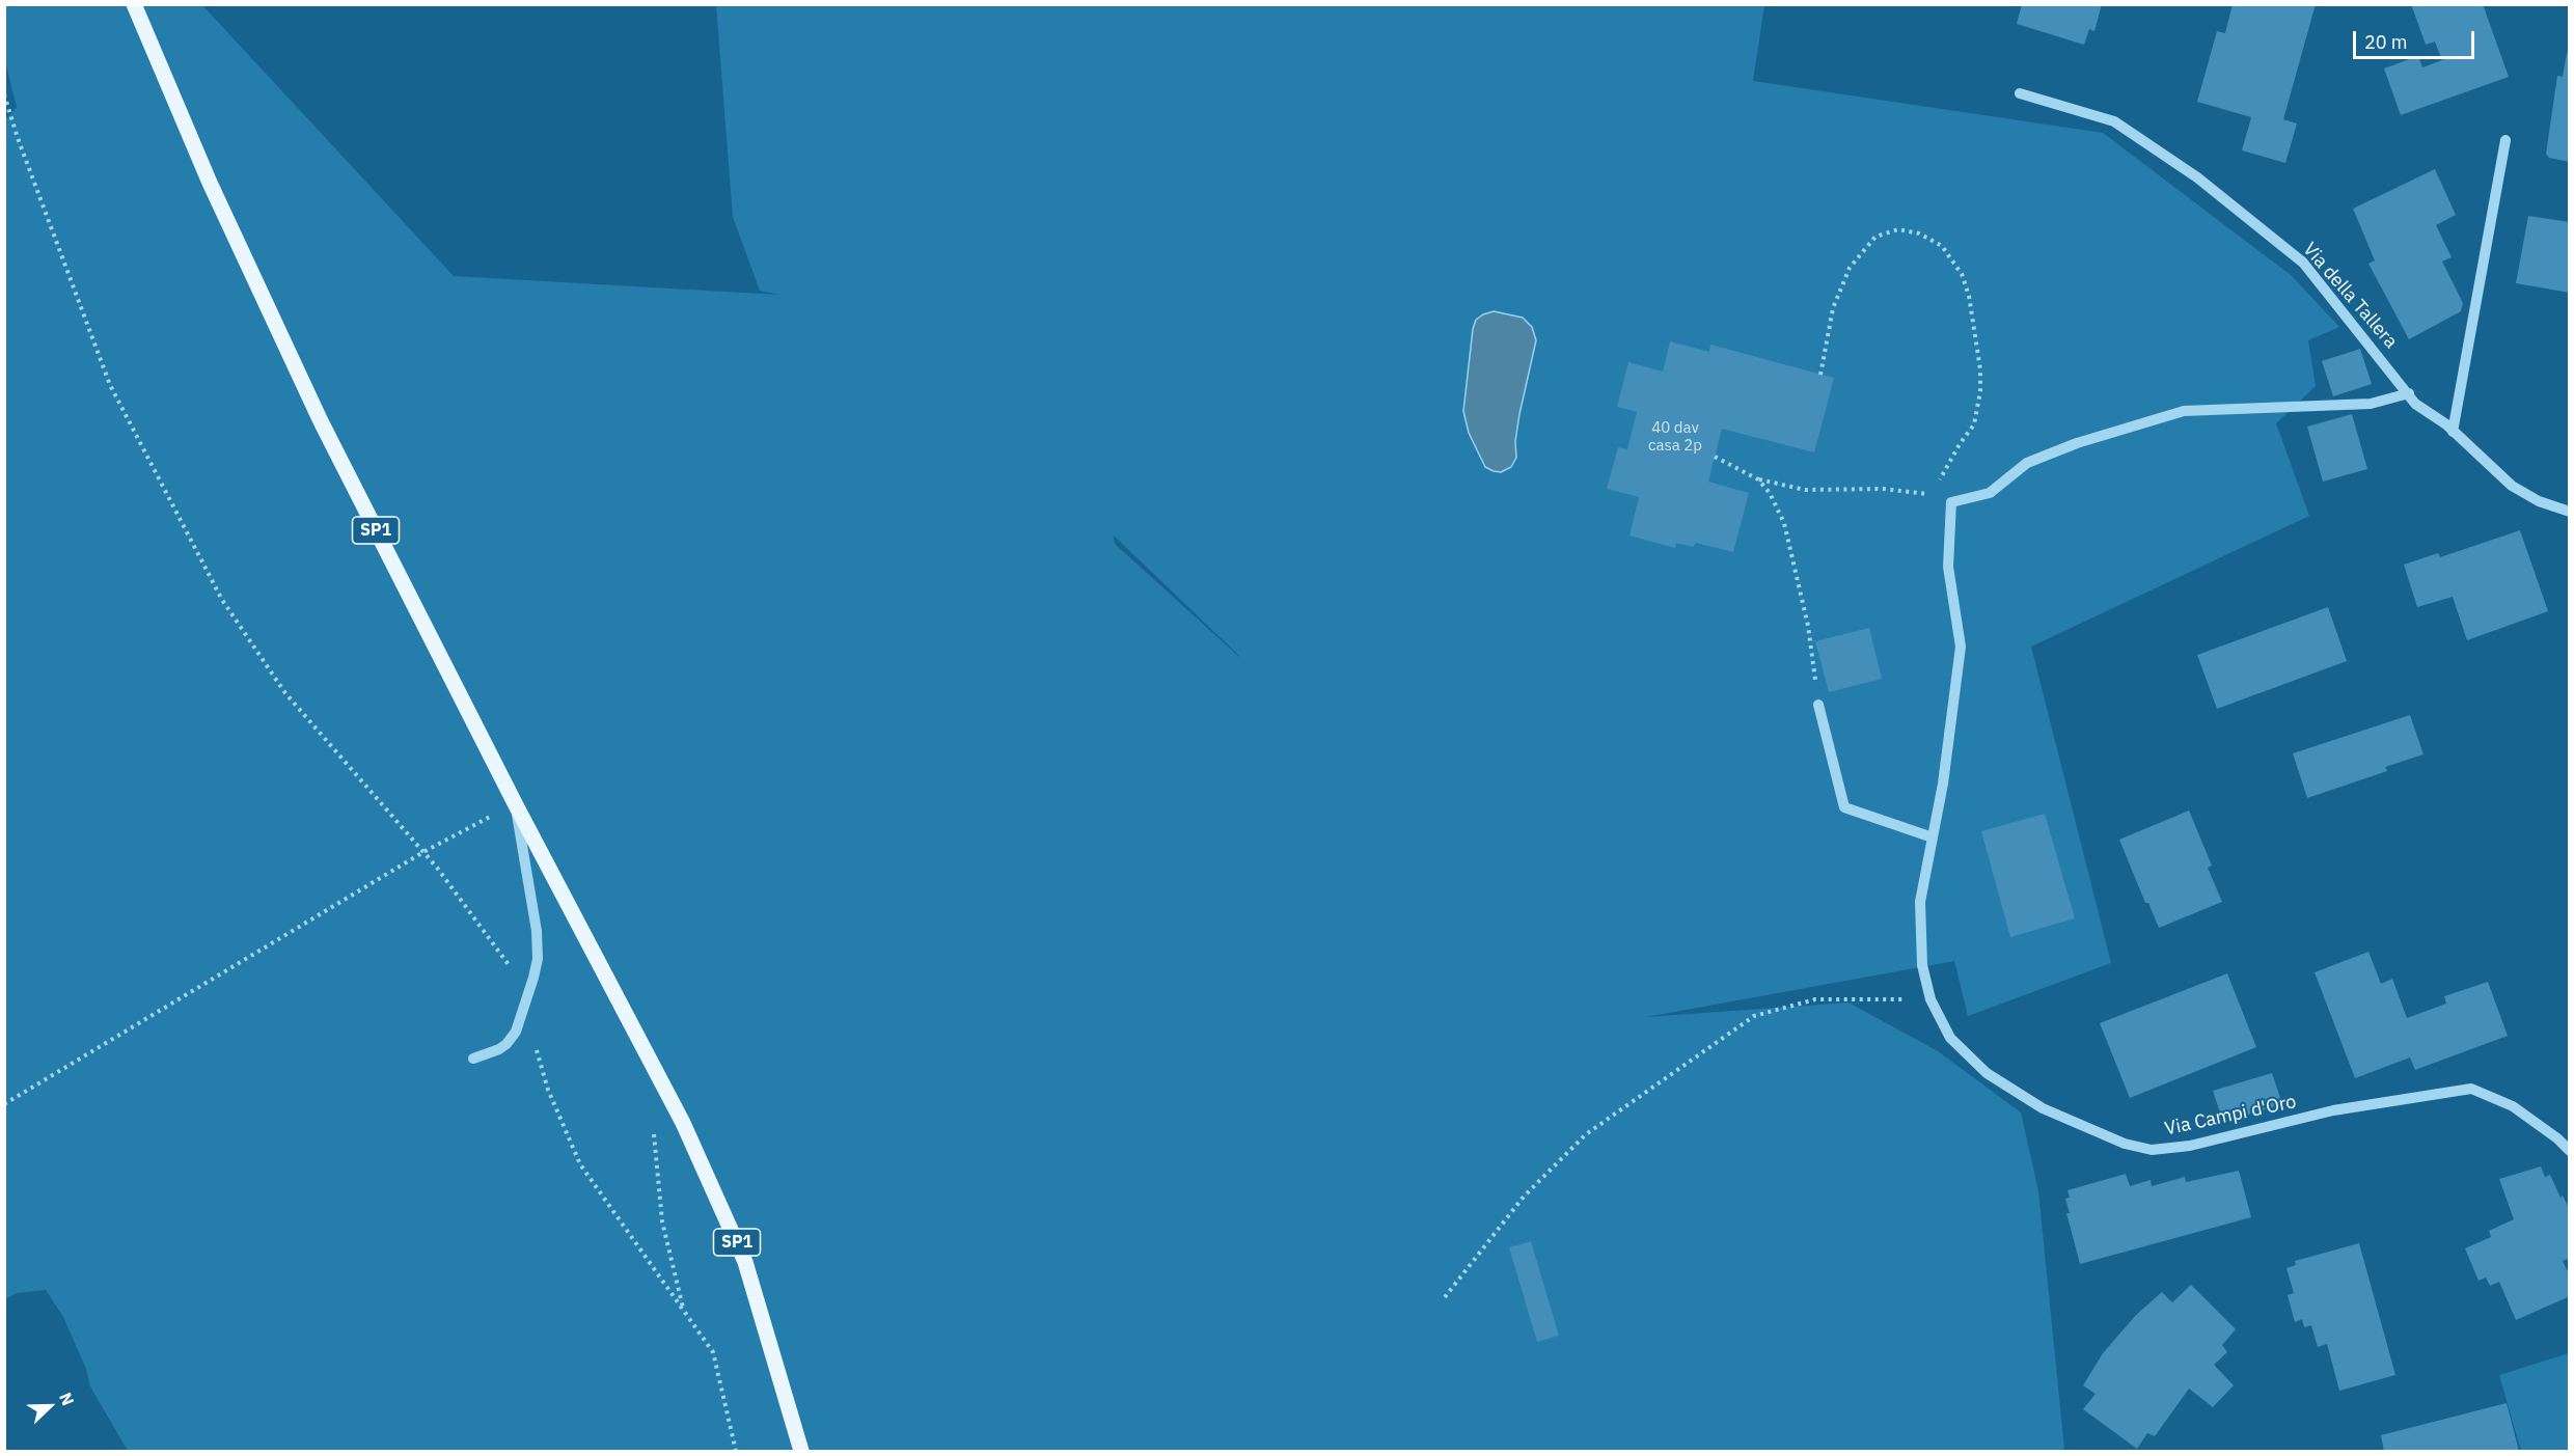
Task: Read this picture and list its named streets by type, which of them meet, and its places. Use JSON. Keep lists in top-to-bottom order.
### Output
{
  "streets": {
    "main road": ["SP1"],
    "street": ["Via della Tallera", "Via Campi d'Oro"]
  },
  "house_numbers": ["40 dav casa 2p"],
  "scale_bar": "20 m",
  "north": "top right"
}
